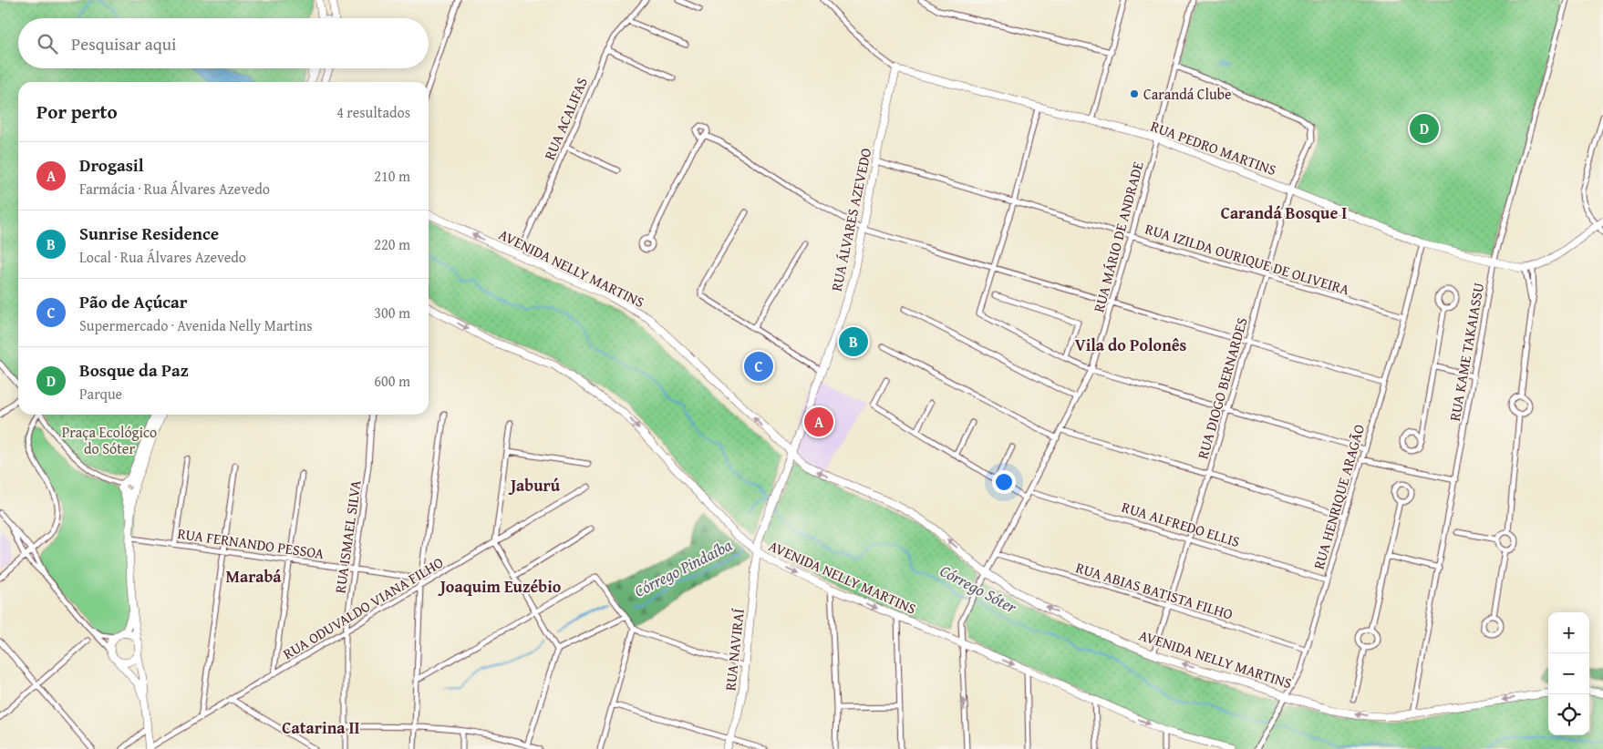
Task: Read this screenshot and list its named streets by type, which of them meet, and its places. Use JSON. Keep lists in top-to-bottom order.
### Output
{
  "streets": {
    "main road": [
      "RUA PEDRO MARTINS",
      "RUA ÁLVARES AZEVEDO",
      "AVENIDA NELLY MARTINS",
      "RUA NAVIRAÍ"
    ],
    "street": [
      "RUA ACALIFAS",
      "RUA MÁRIO DE ANDRADE",
      "RUA IZILDA OURIQUE DE OLIVEIRA",
      "RUA KAME TAKAIASSU",
      "RUA DIOGO BERNARDES",
      "RUA HENRIQUE ARAGÃO",
      "RUA ALFREDO ELLIS",
      "RUA ISMAEL SILVA",
      "RUA FERNANDO PESSOA",
      "RUA ABIAS BATISTA FILHO",
      "RUA ODUVALDO VIANA FILHO"
    ]
  },
  "crossings": [
    ["RUA ACALIFAS", "AVENIDA NELLY MARTINS"],
    ["RUA PEDRO MARTINS", "RUA ÁLVARES AZEVEDO"],
    ["RUA PEDRO MARTINS", "RUA MÁRIO DE ANDRADE"],
    ["RUA PEDRO MARTINS", "RUA KAME TAKAIASSU"],
    ["RUA PEDRO MARTINS", "RUA DIOGO BERNARDES"],
    ["RUA PEDRO MARTINS", "RUA HENRIQUE ARAGÃO"],
    ["RUA ÁLVARES AZEVEDO", "RUA IZILDA OURIQUE DE OLIVEIRA"],
    ["RUA ÁLVARES AZEVEDO", "AVENIDA NELLY MARTINS"],
    ["RUA ÁLVARES AZEVEDO", "RUA NAVIRAÍ"],
    ["RUA MÁRIO DE ANDRADE", "RUA IZILDA OURIQUE DE OLIVEIRA"],
    ["RUA MÁRIO DE ANDRADE", "AVENIDA NELLY MARTINS"],
    ["RUA MÁRIO DE ANDRADE", "RUA DIOGO BERNARDES"],
    ["RUA MÁRIO DE ANDRADE", "RUA ALFREDO ELLIS"],
    ["RUA MÁRIO DE ANDRADE", "RUA ABIAS BATISTA FILHO"],
    ["RUA IZILDA OURIQUE DE OLIVEIRA", "RUA DIOGO BERNARDES"],
    ["RUA IZILDA OURIQUE DE OLIVEIRA", "RUA HENRIQUE ARAGÃO"],
    ["AVENIDA NELLY MARTINS", "RUA KAME TAKAIASSU"],
    ["AVENIDA NELLY MARTINS", "RUA DIOGO BERNARDES"],
    ["AVENIDA NELLY MARTINS", "RUA HENRIQUE ARAGÃO"],
    ["AVENIDA NELLY MARTINS", "RUA NAVIRAÍ"],
    ["RUA DIOGO BERNARDES", "RUA ALFREDO ELLIS"],
    ["RUA DIOGO BERNARDES", "RUA ABIAS BATISTA FILHO"],
    ["RUA HENRIQUE ARAGÃO", "RUA ALFREDO ELLIS"],
    ["RUA HENRIQUE ARAGÃO", "RUA ABIAS BATISTA FILHO"],
    ["RUA ISMAEL SILVA", "RUA FERNANDO PESSOA"],
    ["RUA ISMAEL SILVA", "RUA ODUVALDO VIANA FILHO"]
  ],
  "districts": [
    "Carandá Bosque I",
    "Vila do Polonês",
    "Jaburú",
    "Marabá",
    "Joaquim Euzébio",
    "Catarina II"
  ],
  "water": ["Córrego Pindaíba", "Córrego Sóter"],
  "parks": ["Praça Ecológico do Sóter"],
  "places": ["Carandá Clube"],
  "page": {
    "search": "Pesquisar aqui",
    "heading": ["Por perto", "4 resultados"],
    "pins": [
      "D",
      "B",
      "C",
      "A"
    ],
    "list": [
      {
        "mark": "A",
        "name": "Drogasil",
        "note": "Farmácia · Rua Álvares Azevedo",
        "value": "210 m"
      },
      {
        "mark": "B",
        "name": "Sunrise Residence",
        "note": "Local · Rua Álvares Azevedo",
        "value": "220 m"
      },
      {
        "mark": "C",
        "name": "Pão de Açúcar",
        "note": "Supermercado · Avenida Nelly Martins",
        "value": "300 m"
      },
      {
        "mark": "D",
        "name": "Bosque da Paz",
        "note": "Parque",
        "value": "600 m"
      }
    ],
    "map_buttons": ["+", "−"]
  }
}
